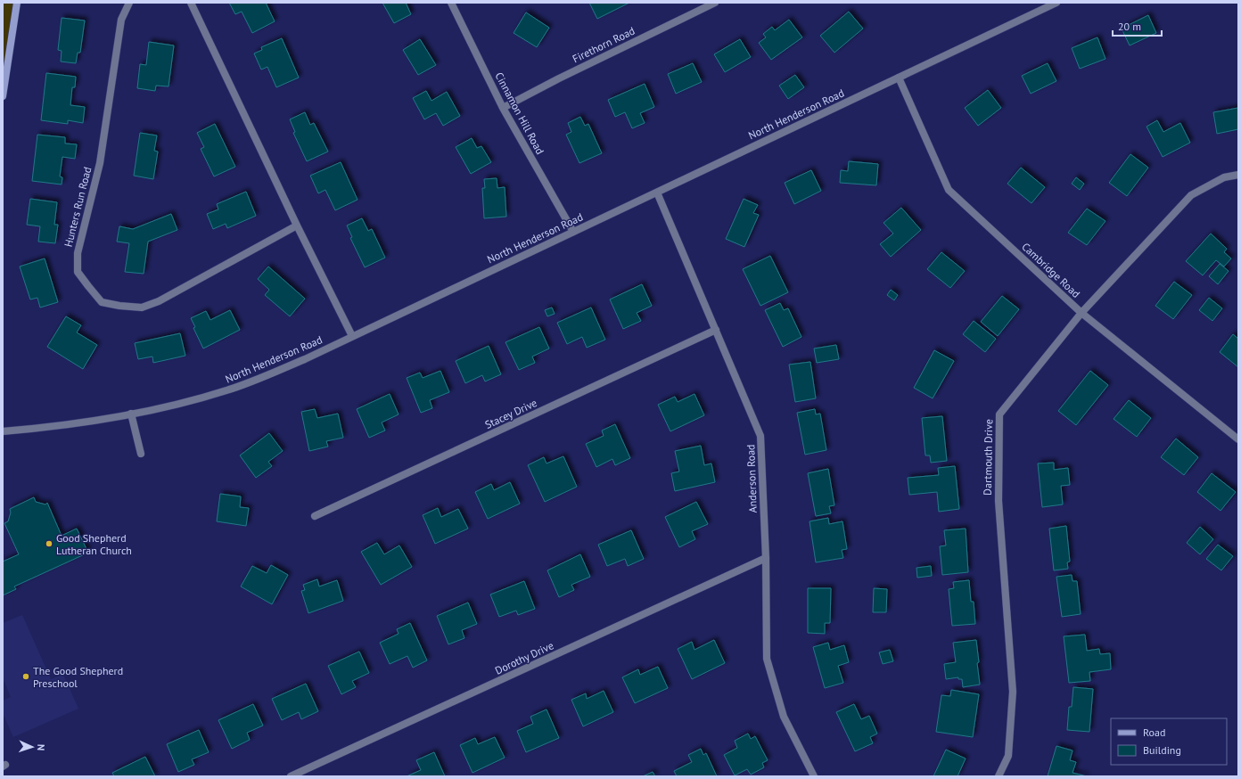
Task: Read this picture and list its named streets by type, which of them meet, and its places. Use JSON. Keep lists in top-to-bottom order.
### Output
{
  "streets": {
    "street": [
      "Firethorn Road",
      "Cinnamon Hill Road",
      "North Henderson Road",
      "Hunters Run Road",
      "Cambridge Road",
      "Stacey Drive",
      "Dartmouth Drive",
      "Anderson Road",
      "Dorothy Drive"
    ]
  },
  "crossings": [
    ["Firethorn Road", "Cinnamon Hill Road"],
    ["Cinnamon Hill Road", "North Henderson Road"],
    ["North Henderson Road", "Cambridge Road"],
    ["North Henderson Road", "Anderson Road"],
    ["Cambridge Road", "Dartmouth Drive"],
    ["Stacey Drive", "Anderson Road"],
    ["Anderson Road", "Dorothy Drive"]
  ],
  "places": ["Good Shepherd Lutheran Church", "The Good Shepherd Preschool"],
  "legend": ["Road", "Building"],
  "scale_bar": "20 m",
  "north": "right"
}
